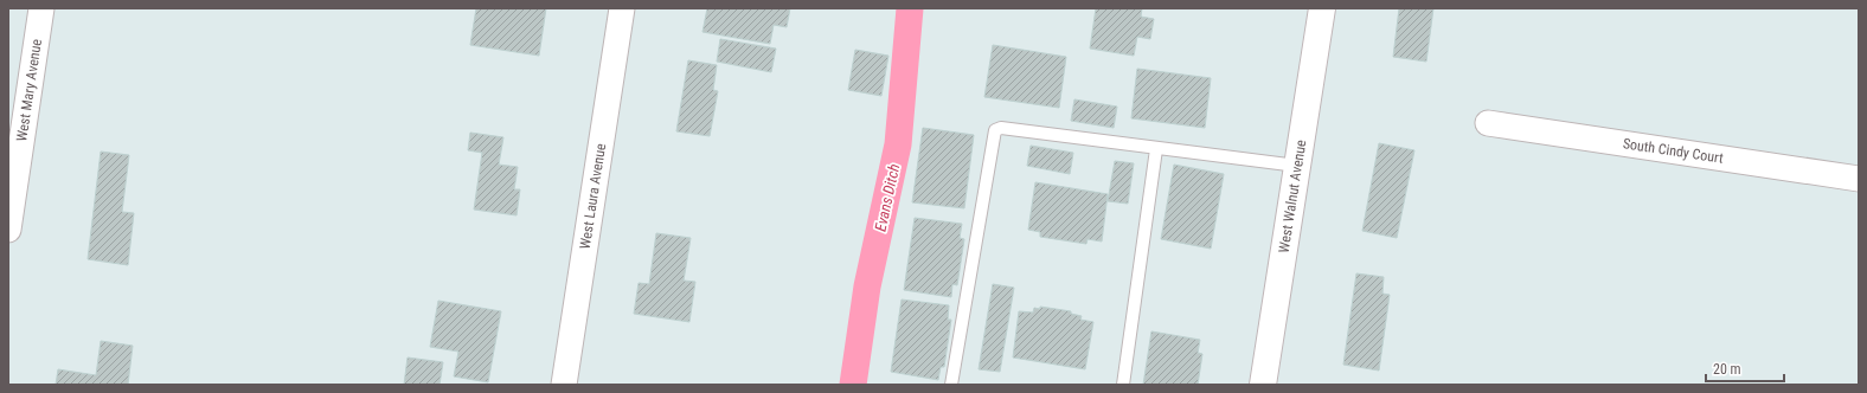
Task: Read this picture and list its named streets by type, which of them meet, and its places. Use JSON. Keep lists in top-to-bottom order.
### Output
{
  "streets": {
    "main road": ["West Walnut Avenue"],
    "street": ["West Mary Avenue", "South Cindy Court", "West Laura Avenue"]
  },
  "water": ["Evans Ditch"],
  "scale_bar": "20 m"
}
